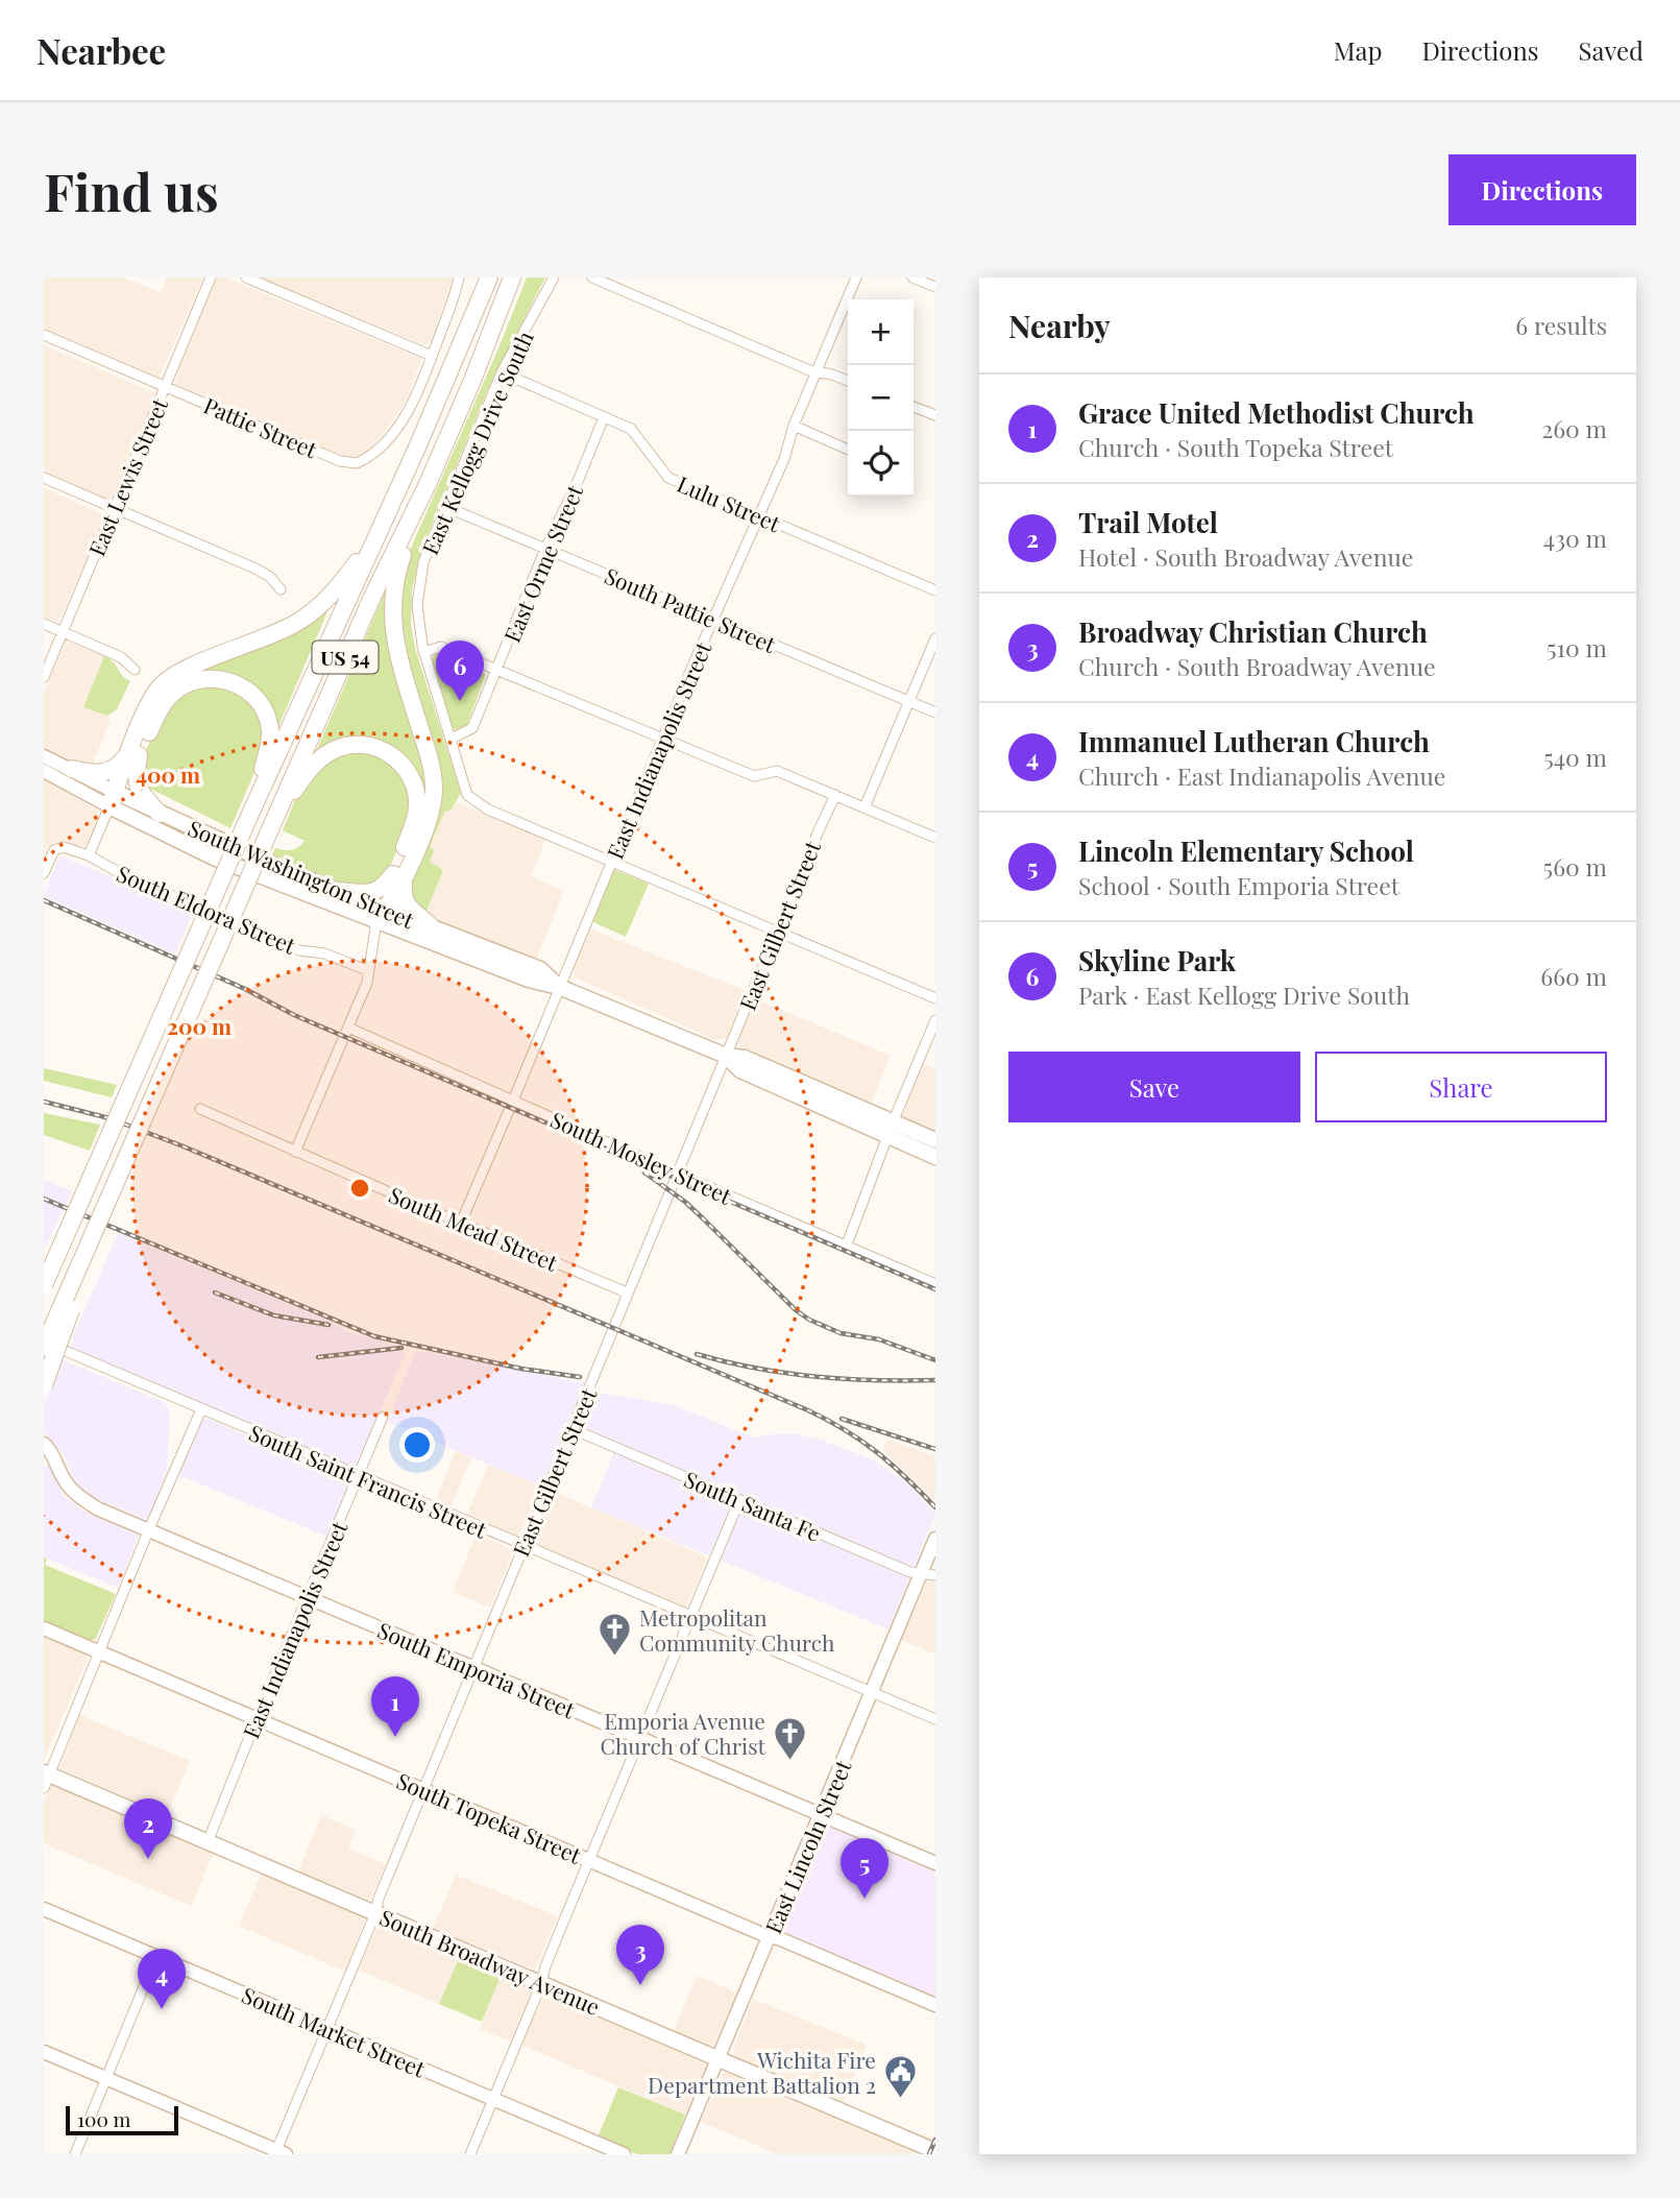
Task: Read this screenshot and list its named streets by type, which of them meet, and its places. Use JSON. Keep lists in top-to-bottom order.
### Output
{
  "streets": {
    "highway": ["US 54"],
    "main road": ["South Washington Street", "South Broadway Avenue"],
    "street": [
      "Pattie Street",
      "East Kellogg Drive South",
      "East Lewis Street",
      "Lulu Street",
      "East Orme Street",
      "South Pattie Street",
      "East Indianapolis Street",
      "South Eldora Street",
      "East Gilbert Street",
      "South Mosley Street",
      "South Mead Street",
      "South Saint Francis Street",
      "South Santa Fe",
      "South Emporia Street",
      "South Topeka Street",
      "East Lincoln Street",
      "South Market Street"
    ]
  },
  "crossings": [
    ["Pattie Street", "East Lewis Street"],
    ["East Kellogg Drive South", "Lulu Street"],
    ["East Kellogg Drive South", "East Orme Street"],
    ["East Kellogg Drive South", "South Pattie Street"],
    ["East Kellogg Drive South", "East Indianapolis Street"],
    ["Lulu Street", "East Orme Street"],
    ["Lulu Street", "East Indianapolis Street"],
    ["East Orme Street", "South Pattie Street"],
    ["South Pattie Street", "East Indianapolis Street"],
    ["US 54", "South Saint Francis Street"],
    ["East Indianapolis Street", "South Washington Street"],
    ["East Indianapolis Street", "South Mosley Street"],
    ["East Indianapolis Street", "South Mead Street"],
    ["East Indianapolis Street", "South Saint Francis Street"],
    ["East Indianapolis Street", "South Emporia Street"],
    ["East Indianapolis Street", "South Topeka Street"],
    ["East Indianapolis Street", "South Broadway Avenue"],
    ["South Washington Street", "East Gilbert Street"],
    ["East Gilbert Street", "South Mosley Street"],
    ["East Gilbert Street", "South Mead Street"],
    ["East Gilbert Street", "South Saint Francis Street"],
    ["East Gilbert Street", "South Santa Fe"],
    ["East Gilbert Street", "South Emporia Street"],
    ["East Gilbert Street", "South Topeka Street"],
    ["East Gilbert Street", "South Broadway Avenue"],
    ["East Gilbert Street", "South Market Street"],
    ["South Saint Francis Street", "East Lincoln Street"],
    ["South Santa Fe", "East Lincoln Street"],
    ["South Emporia Street", "East Lincoln Street"],
    ["South Topeka Street", "East Lincoln Street"],
    ["East Lincoln Street", "South Broadway Avenue"]
  ],
  "places": {
    "church": ["Metropolitan Community Church", "Emporia Avenue Church of Christ"],
    "public building": ["Wichita Fire Department Battalion 2"]
  },
  "scale_bar": "100 m",
  "page": {
    "header": "Nearbee",
    "nav": ["Map", "Directions", "Saved"],
    "buttons": [
      "Directions",
      ["Save", "Share"]
    ],
    "title": "Find us",
    "heading": ["Nearby", "6 results"],
    "map_buttons": ["+", "−"],
    "list": [
      {
        "mark": "1",
        "name": "Grace United Methodist Church",
        "note": "Church · South Topeka Street",
        "value": "260 m"
      },
      {
        "mark": "2",
        "name": "Trail Motel",
        "note": "Hotel · South Broadway Avenue",
        "value": "430 m"
      },
      {
        "mark": "3",
        "name": "Broadway Christian Church",
        "note": "Church · South Broadway Avenue",
        "value": "510 m"
      },
      {
        "mark": "4",
        "name": "Immanuel Lutheran Church",
        "note": "Church · East Indianapolis Avenue",
        "value": "540 m"
      },
      {
        "mark": "5",
        "name": "Lincoln Elementary School",
        "note": "School · South Emporia Street",
        "value": "560 m"
      },
      {
        "mark": "6",
        "name": "Skyline Park",
        "note": "Park · East Kellogg Drive South",
        "value": "660 m"
      }
    ],
    "pins": [
      "6",
      "1",
      "2",
      "5",
      "3",
      "4"
    ],
    "scale": "100 m"
  },
  "rings": ["400 m", "200 m"]
}
